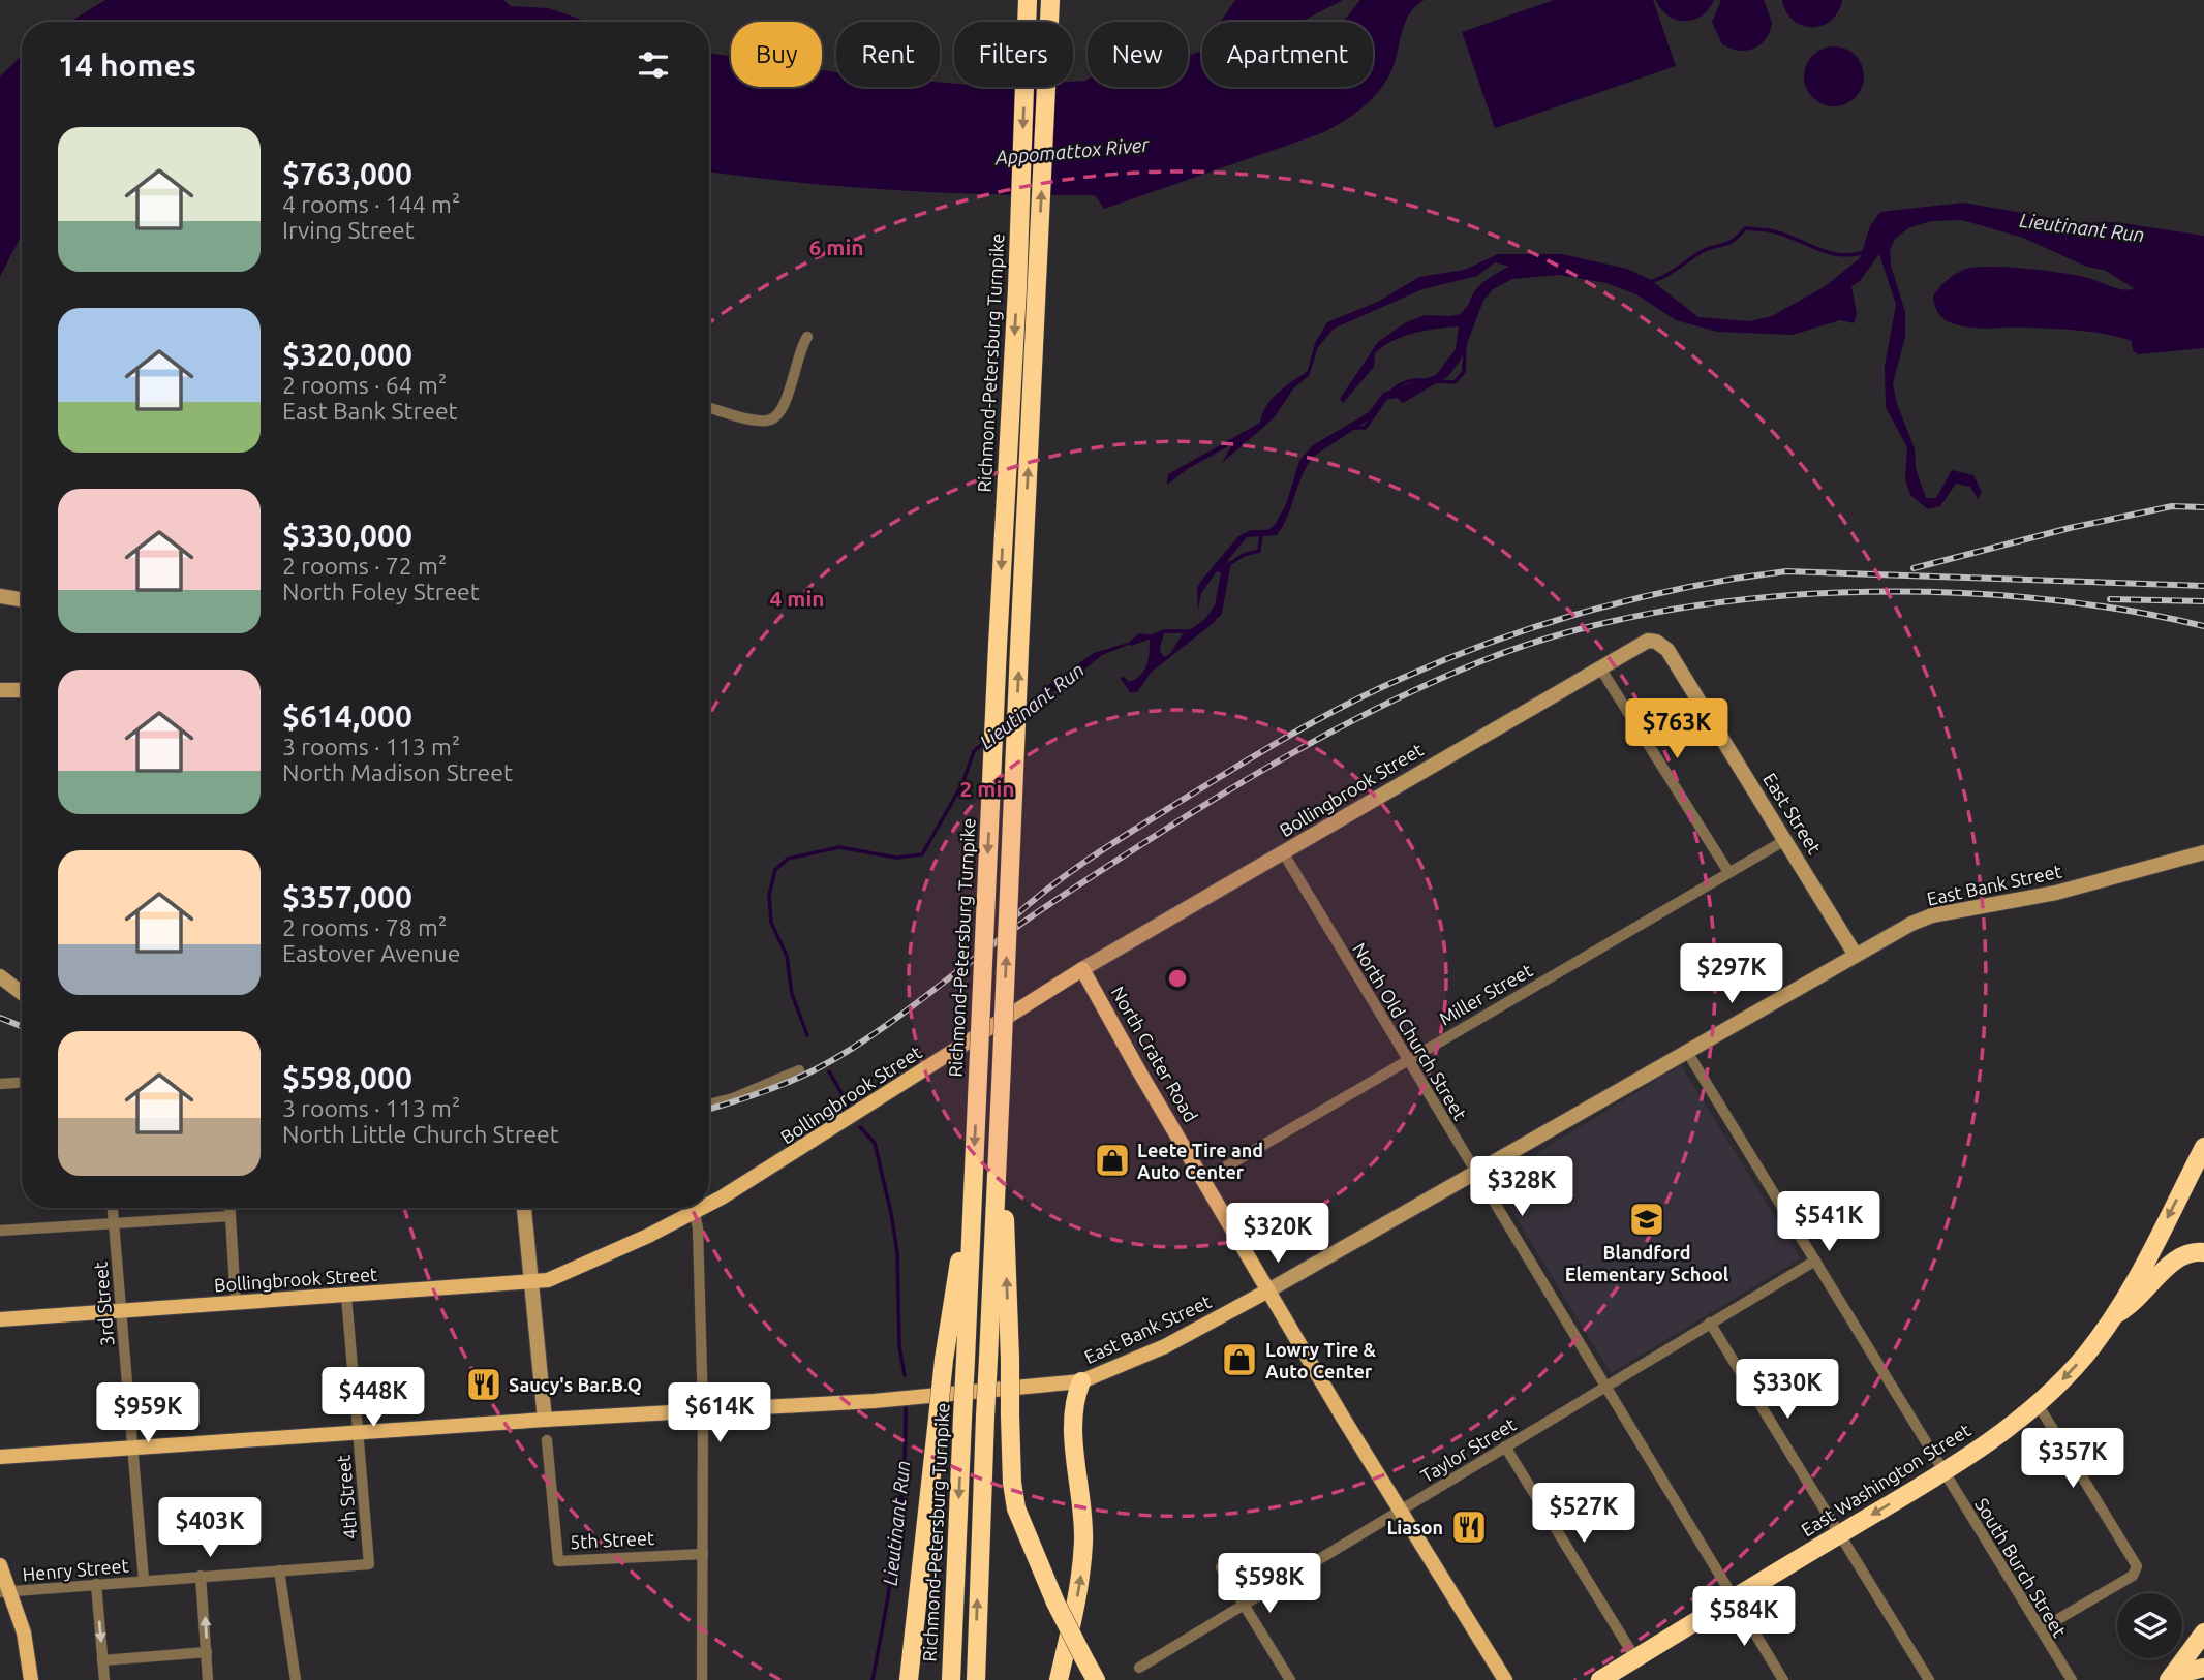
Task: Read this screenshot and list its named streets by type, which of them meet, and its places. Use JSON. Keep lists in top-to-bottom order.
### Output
{
  "streets": {
    "highway": ["Richmond-Petersburg Turnpike", "East Washington Street"],
    "main road": ["Bollingbrook Street", "East Bank Street", "North Crater Road"],
    "street": [
      "East Street",
      "Miller Street",
      "North Old Church Street",
      "3rd Street",
      "Taylor Street",
      "4th Street",
      "5th Street",
      "South Burch Street",
      "Henry Street"
    ]
  },
  "crossings": [
    ["Bollingbrook Street", "East Street"],
    ["Bollingbrook Street", "North Old Church Street"],
    ["Bollingbrook Street", "North Crater Road"],
    ["Bollingbrook Street", "3rd Street"],
    ["Bollingbrook Street", "4th Street"],
    ["East Street", "East Bank Street"],
    ["East Street", "Miller Street"],
    ["East Bank Street", "North Old Church Street"],
    ["East Bank Street", "North Crater Road"],
    ["East Bank Street", "3rd Street"],
    ["East Bank Street", "4th Street"],
    ["East Bank Street", "South Burch Street"],
    ["Miller Street", "North Old Church Street"],
    ["Miller Street", "North Crater Road"],
    ["North Old Church Street", "Taylor Street"],
    ["North Old Church Street", "East Washington Street"],
    ["North Crater Road", "Taylor Street"],
    ["3rd Street", "Henry Street"],
    ["Taylor Street", "South Burch Street"],
    ["East Washington Street", "South Burch Street"],
    ["4th Street", "Henry Street"]
  ],
  "one_way": ["East Washington Street"],
  "water": ["Appomattox River", "Lieutinant Run"],
  "places": {
    "shop": ["Leete Tire and Auto Center", "Lowry Tire & Auto Center"],
    "school or university": ["Blandford Elementary School"],
    "restaurant": ["Saucy's Bar.B.Q", "Liason"]
  },
  "page": {
    "chip": [
      "Buy",
      "Rent",
      "Filters",
      "New",
      "Apartment"
    ],
    "heading": "14 homes",
    "list": [
      {
        "name": "$763,000",
        "note": "4 rooms · 144 m² · Irving Street"
      },
      {
        "name": "$320,000",
        "note": "2 rooms · 64 m² · East Bank Street"
      },
      {
        "name": "$330,000",
        "note": "2 rooms · 72 m² · North Foley Street"
      },
      {
        "name": "$614,000",
        "note": "3 rooms · 113 m² · North Madison Street"
      },
      {
        "name": "$357,000",
        "note": "2 rooms · 78 m² · Eastover Avenue"
      },
      {
        "name": "$598,000",
        "note": "3 rooms · 113 m² · North Little Church Street"
      }
    ],
    "price": [
      "$763K",
      "$297K",
      "$328K",
      "$541K",
      "$320K",
      "$330K",
      "$448K",
      "$959K",
      "$614K",
      "$357K",
      "$527K",
      "$403K",
      "$598K",
      "$584K"
    ]
  },
  "rings": ["6 min", "4 min", "2 min"]
}
